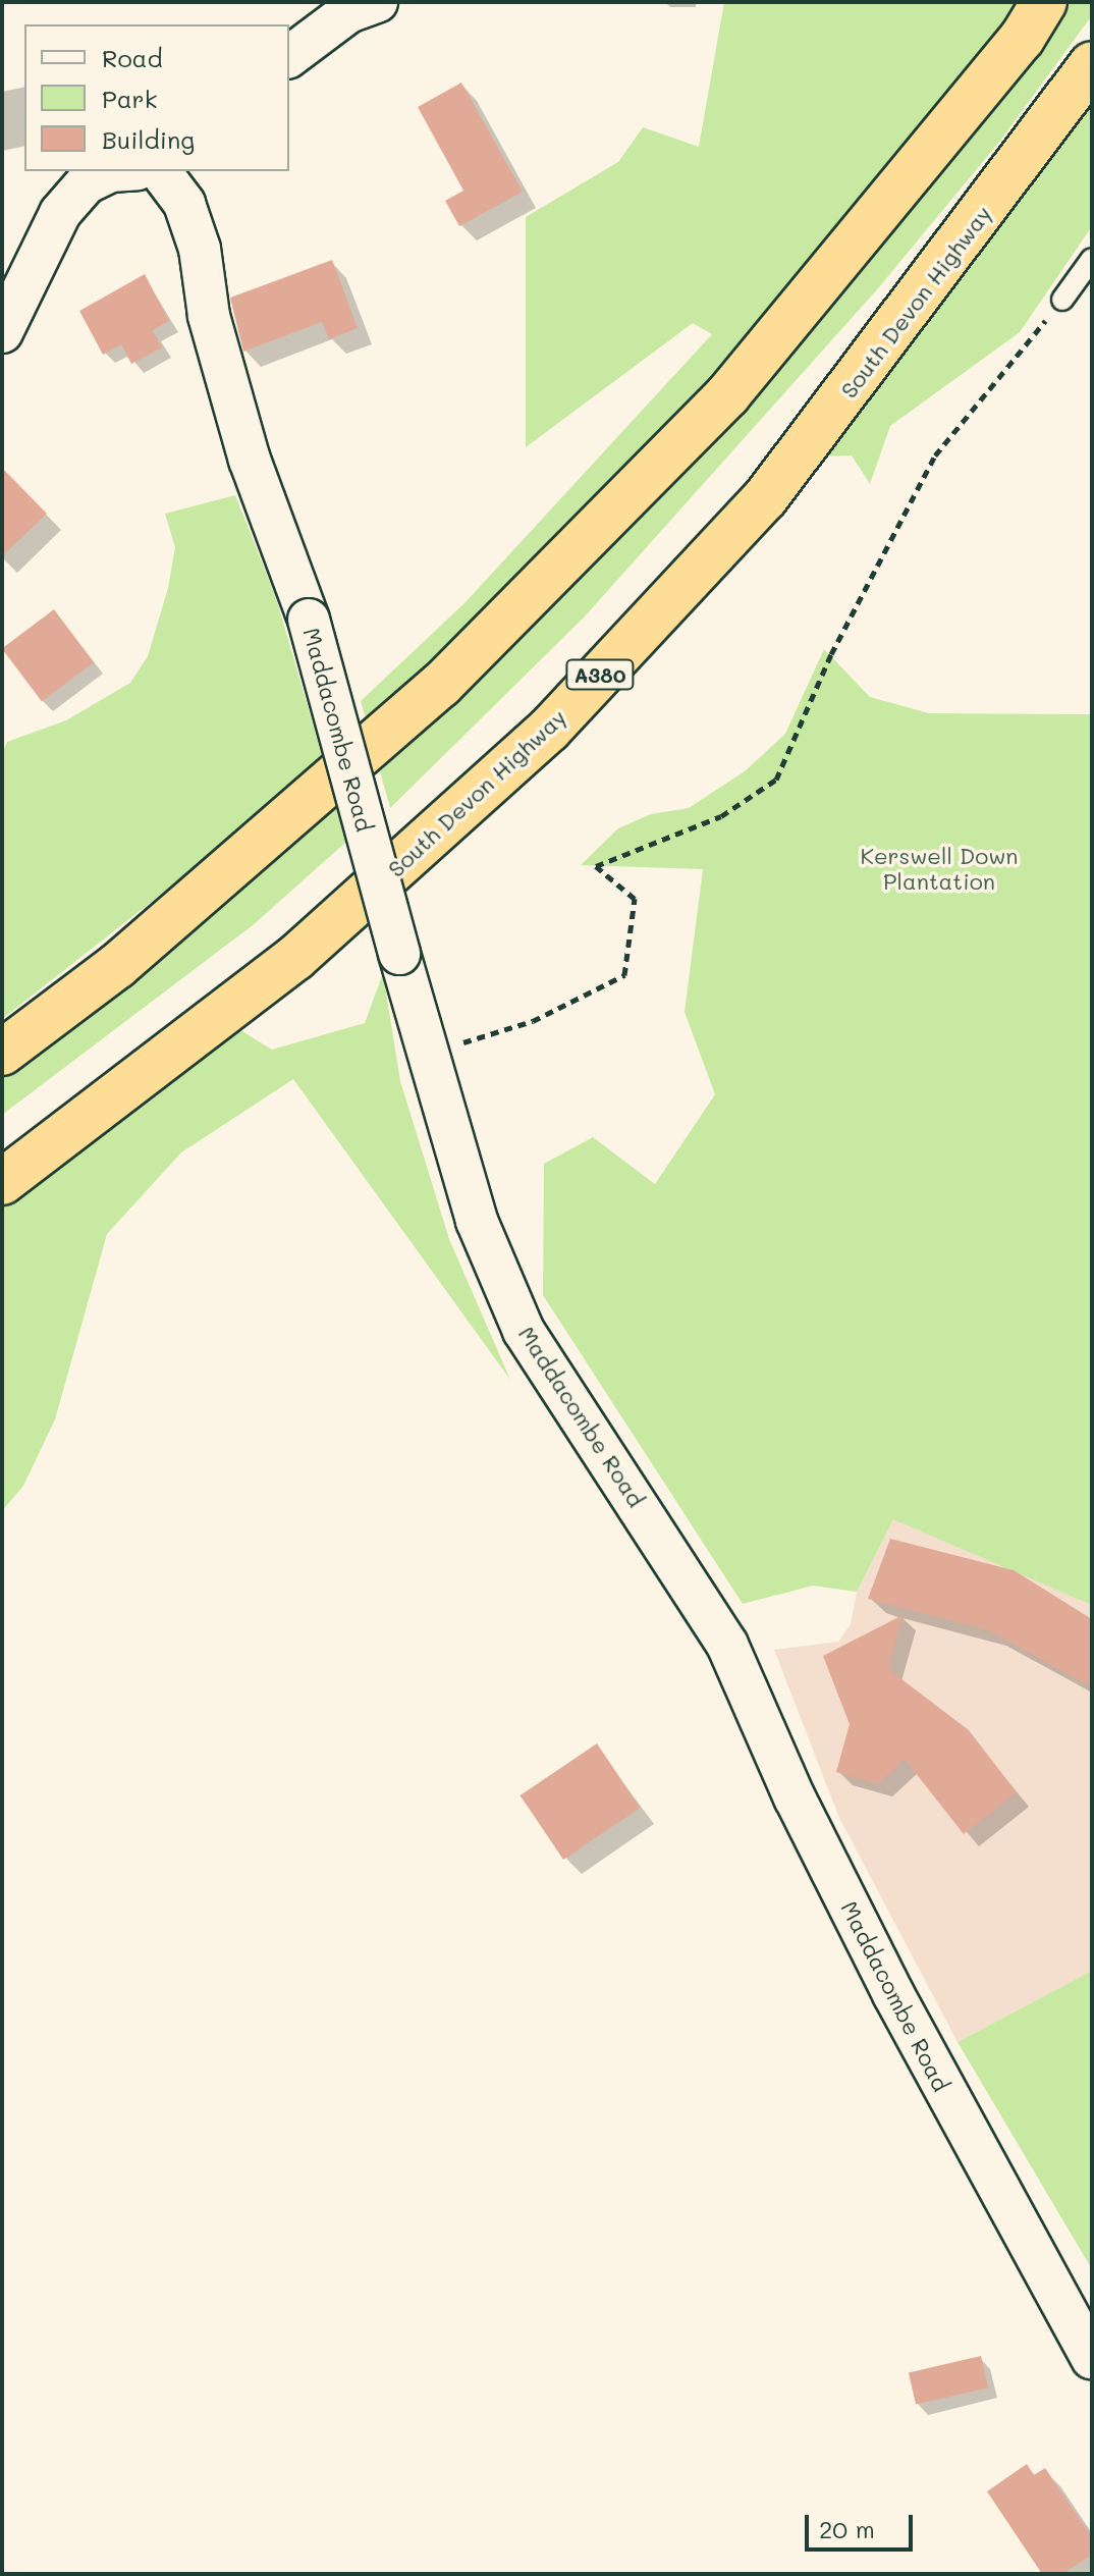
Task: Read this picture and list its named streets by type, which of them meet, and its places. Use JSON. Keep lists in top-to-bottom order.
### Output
{
  "streets": {
    "highway": ["South Devon Highway", "A380"],
    "street": ["Maddacombe Road"]
  },
  "parks": ["Kerswell Down Plantation"],
  "legend": ["Road", "Park", "Building"],
  "scale_bar": "20 m"
}
